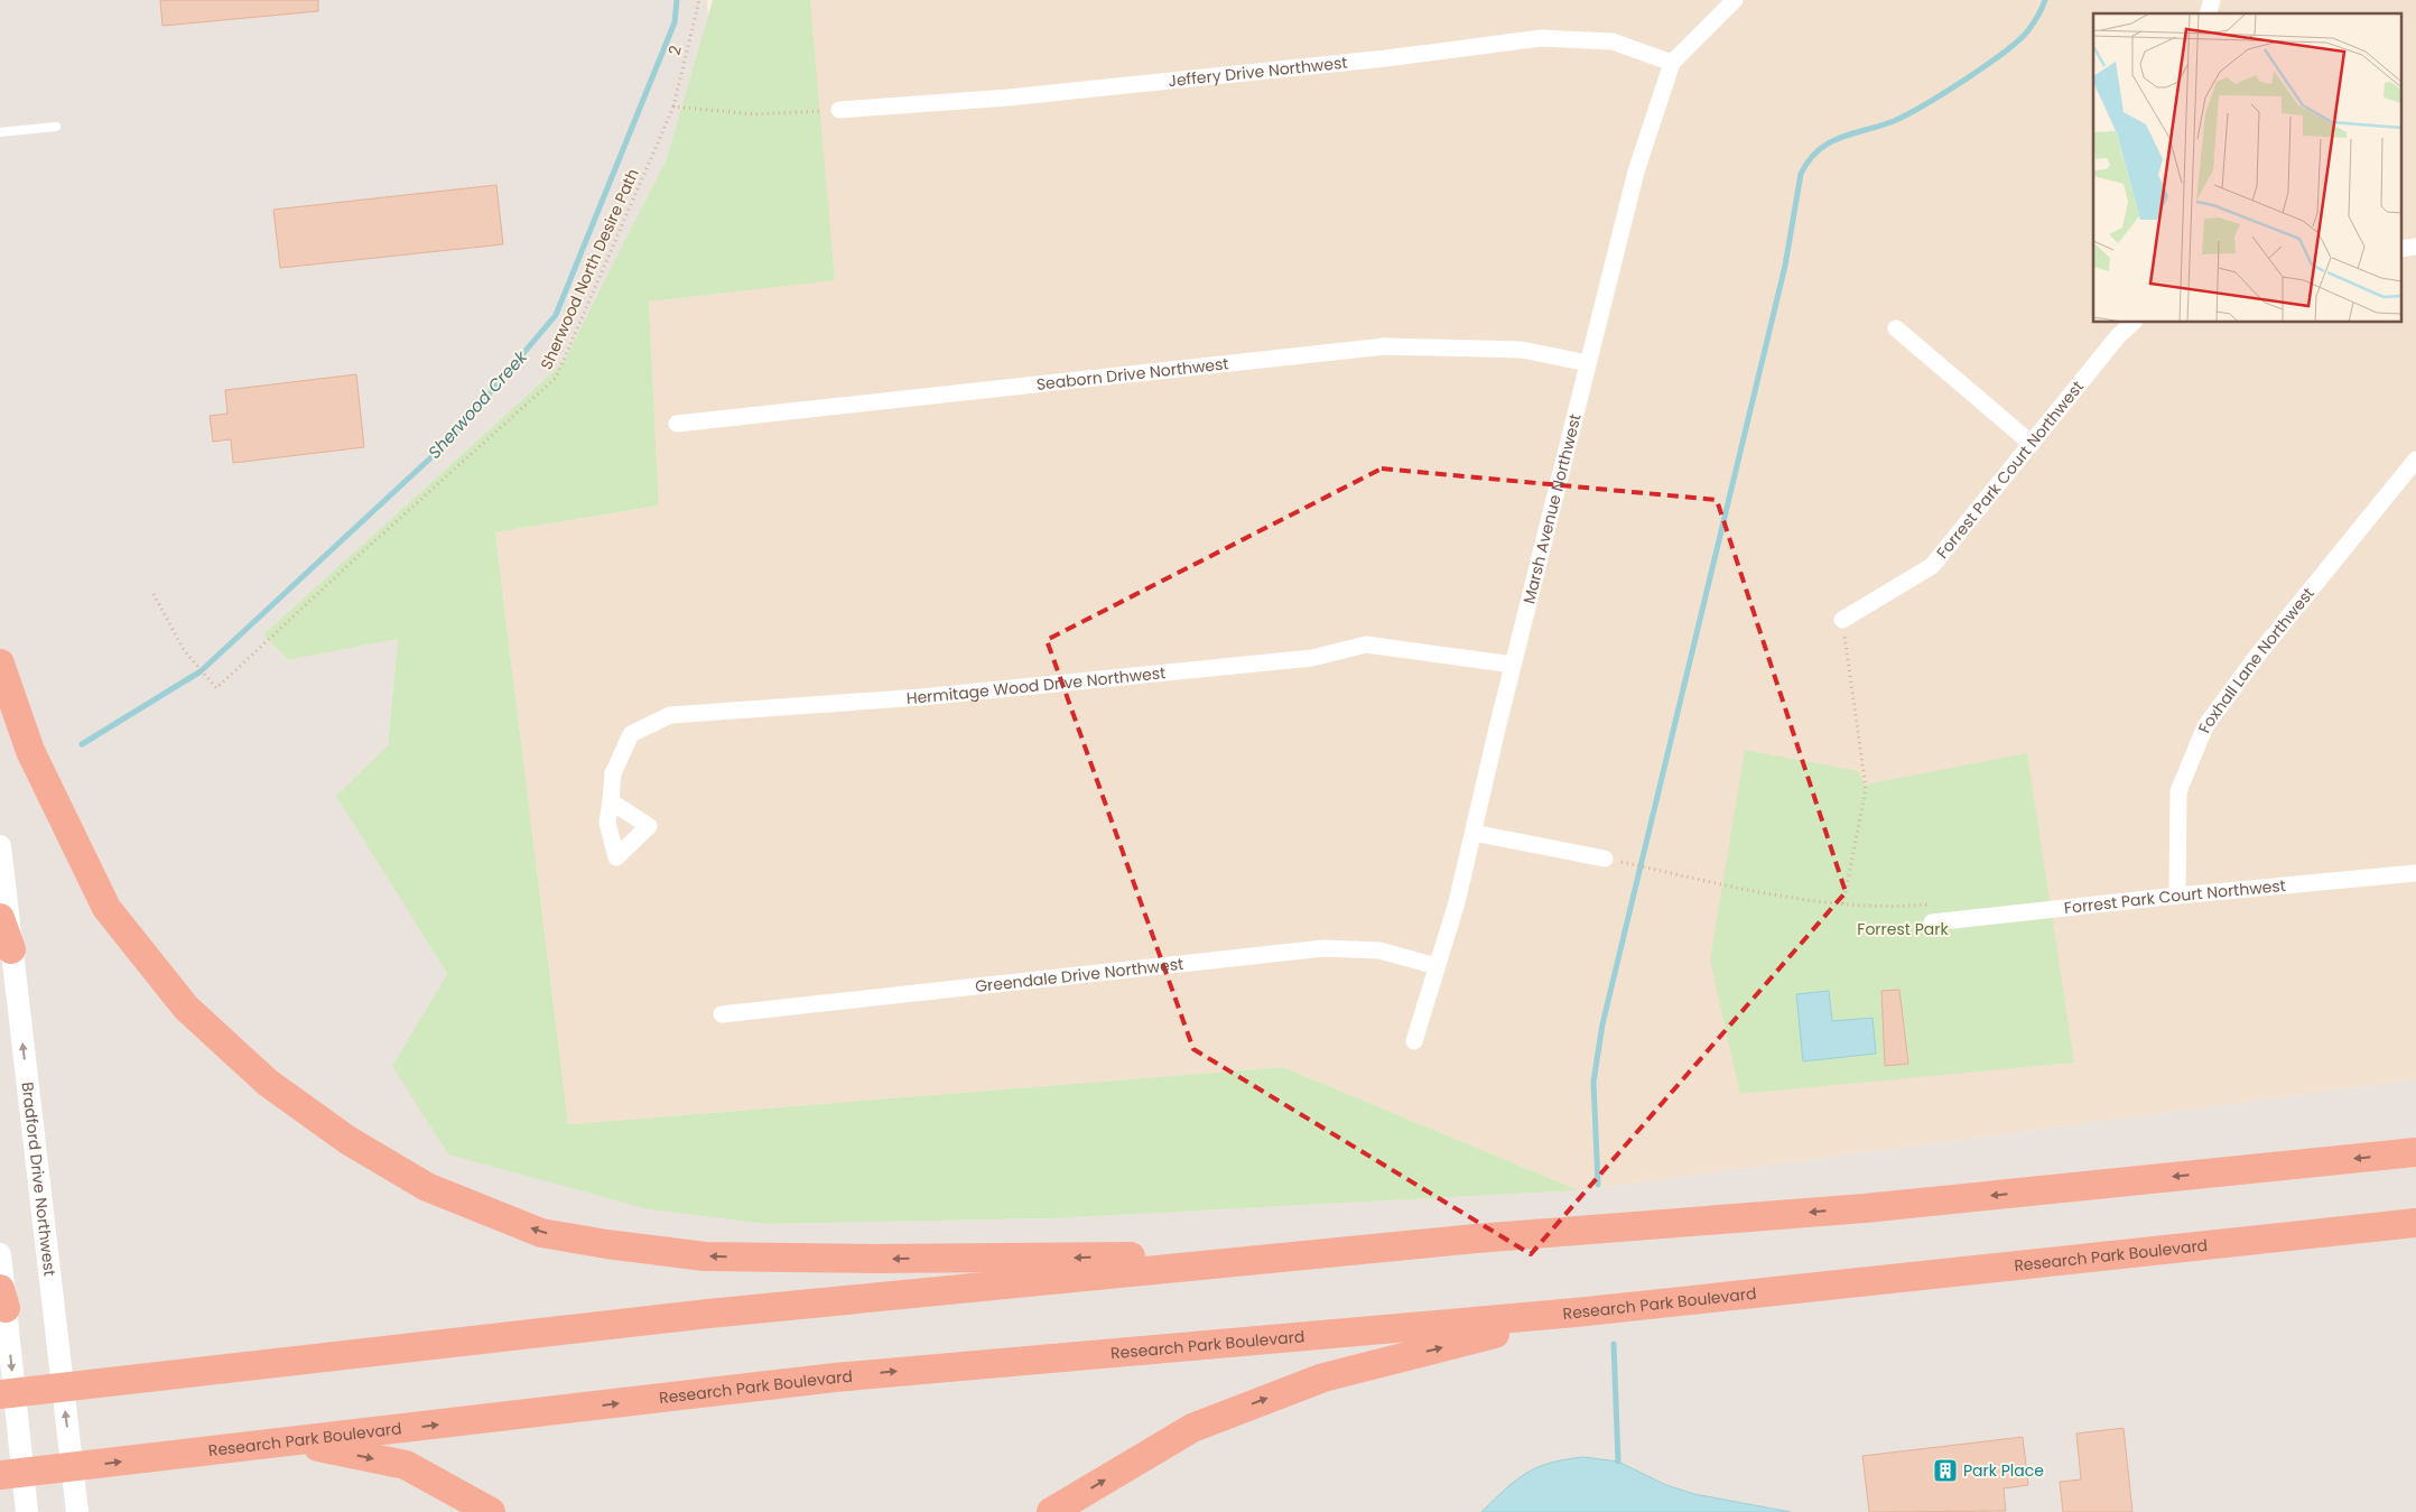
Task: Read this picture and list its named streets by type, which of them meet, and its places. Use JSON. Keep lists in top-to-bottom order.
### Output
{
  "streets": {
    "highway": ["Research Park Boulevard"],
    "main road": ["Bradford Drive Northwest"],
    "street": [
      "Jeffery Drive Northwest",
      "Seaborn Drive Northwest",
      "Forrest Park Court Northwest",
      "Marsh Avenue Northwest",
      "Foxhall Lane Northwest",
      "Hermitage Wood Drive Northwest",
      "Greendale Drive Northwest"
    ],
    "path": ["2", "Sherwood North Desire Path"]
  },
  "crossings": [
    ["2", "Sherwood North Desire Path"],
    ["Jeffery Drive Northwest", "Marsh Avenue Northwest"],
    ["Seaborn Drive Northwest", "Marsh Avenue Northwest"],
    ["Forrest Park Court Northwest", "Foxhall Lane Northwest"],
    ["Marsh Avenue Northwest", "Hermitage Wood Drive Northwest"],
    ["Marsh Avenue Northwest", "Greendale Drive Northwest"]
  ],
  "water": ["Sherwood Creek"],
  "parks": ["Forrest Park"],
  "places": {
    "building": ["Park Place"]
  }
}
